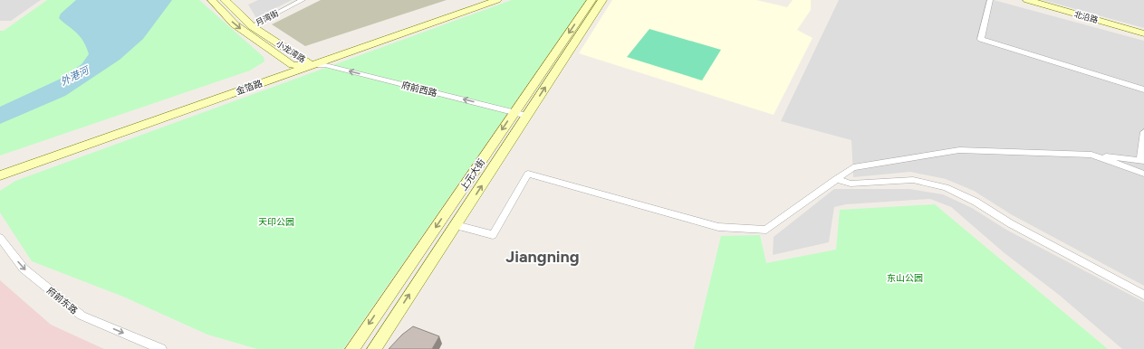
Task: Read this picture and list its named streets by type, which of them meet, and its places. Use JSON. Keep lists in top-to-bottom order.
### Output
{
  "streets": {
    "main road": [
      "北沿路",
      "小龙湾路",
      "金箔路",
      "上元大街"
    ],
    "street": ["月湾街", "府前西路", "府前东路"]
  },
  "crossings": [
    ["月湾街", "小龙湾路"],
    ["小龙湾路", "金箔路"],
    ["小龙湾路", "府前西路"],
    ["金箔路", "府前西路"],
    ["府前西路", "上元大街"]
  ],
  "one_way": ["府前西路", "府前东路"],
  "districts": ["Jiangning"],
  "water": ["外港河"],
  "parks": ["天印公园", "东山公园"]
}
